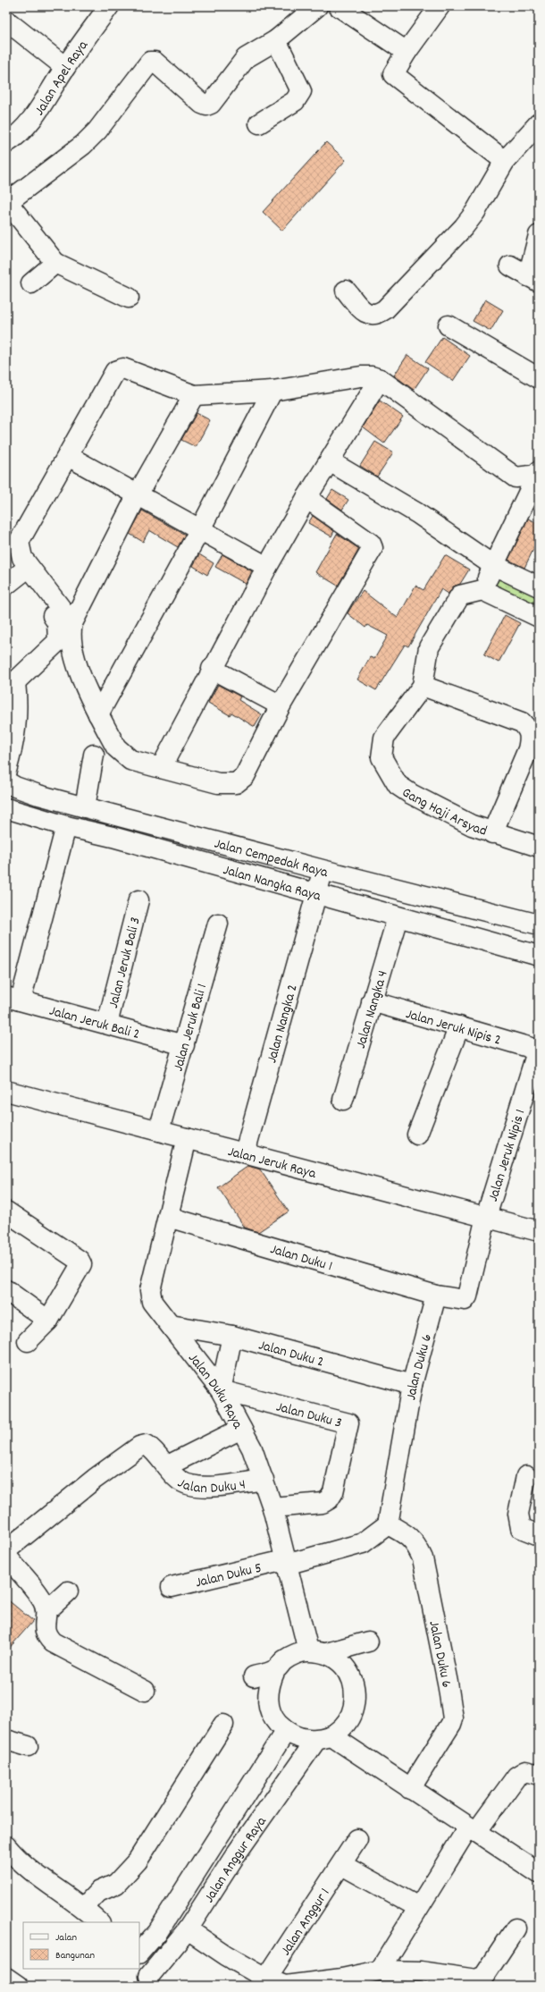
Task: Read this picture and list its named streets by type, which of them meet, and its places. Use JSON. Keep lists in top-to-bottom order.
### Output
{
  "streets": {
    "street": [
      "Jalan Apel Raya",
      "Gang Haji Arsyad",
      "Jalan Cempedak Raya",
      "Jalan Nangka Raya",
      "Jalan Jeruk Bali 3",
      "Jalan Nangka 4",
      "Jalan Jeruk Bali 2",
      "Jalan Nangka 2",
      "Jalan Jeruk Nipis 2",
      "Jalan Jeruk Bali 1",
      "Jalan Jeruk Nipis 1",
      "Jalan Jeruk Raya",
      "Jalan Duku 1",
      "Jalan Duku 2",
      "Jalan Duku 6",
      "Jalan Duku Raya",
      "Jalan Duku 3",
      "Jalan Duku 4",
      "Jalan Duku 5",
      "Jalan Anggur Raya",
      "Jalan Anggur 1"
    ]
  },
  "crossings": [
    ["Jalan Cempedak Raya", "Jalan Nangka 2"],
    ["Jalan Nangka Raya", "Jalan Nangka 4"],
    ["Jalan Nangka Raya", "Jalan Nangka 2"],
    ["Jalan Jeruk Bali 3", "Jalan Jeruk Bali 2"],
    ["Jalan Nangka 4", "Jalan Jeruk Nipis 2"],
    ["Jalan Jeruk Bali 2", "Jalan Jeruk Bali 1"],
    ["Jalan Nangka 2", "Jalan Jeruk Raya"],
    ["Jalan Jeruk Nipis 2", "Jalan Jeruk Nipis 1"],
    ["Jalan Jeruk Bali 1", "Jalan Jeruk Raya"],
    ["Jalan Jeruk Nipis 1", "Jalan Jeruk Raya"],
    ["Jalan Jeruk Nipis 1", "Jalan Duku 1"],
    ["Jalan Jeruk Nipis 1", "Jalan Duku 6"],
    ["Jalan Jeruk Raya", "Jalan Duku Raya"],
    ["Jalan Duku 1", "Jalan Duku 6"],
    ["Jalan Duku 1", "Jalan Duku Raya"],
    ["Jalan Duku 2", "Jalan Duku 6"],
    ["Jalan Duku 2", "Jalan Duku Raya"],
    ["Jalan Duku Raya", "Jalan Duku 3"],
    ["Jalan Duku Raya", "Jalan Duku 4"],
    ["Jalan Duku Raya", "Jalan Duku 5"],
    ["Jalan Duku Raya", "Jalan Anggur Raya"]
  ],
  "legend": ["Jalan", "Bangunan"]
}
